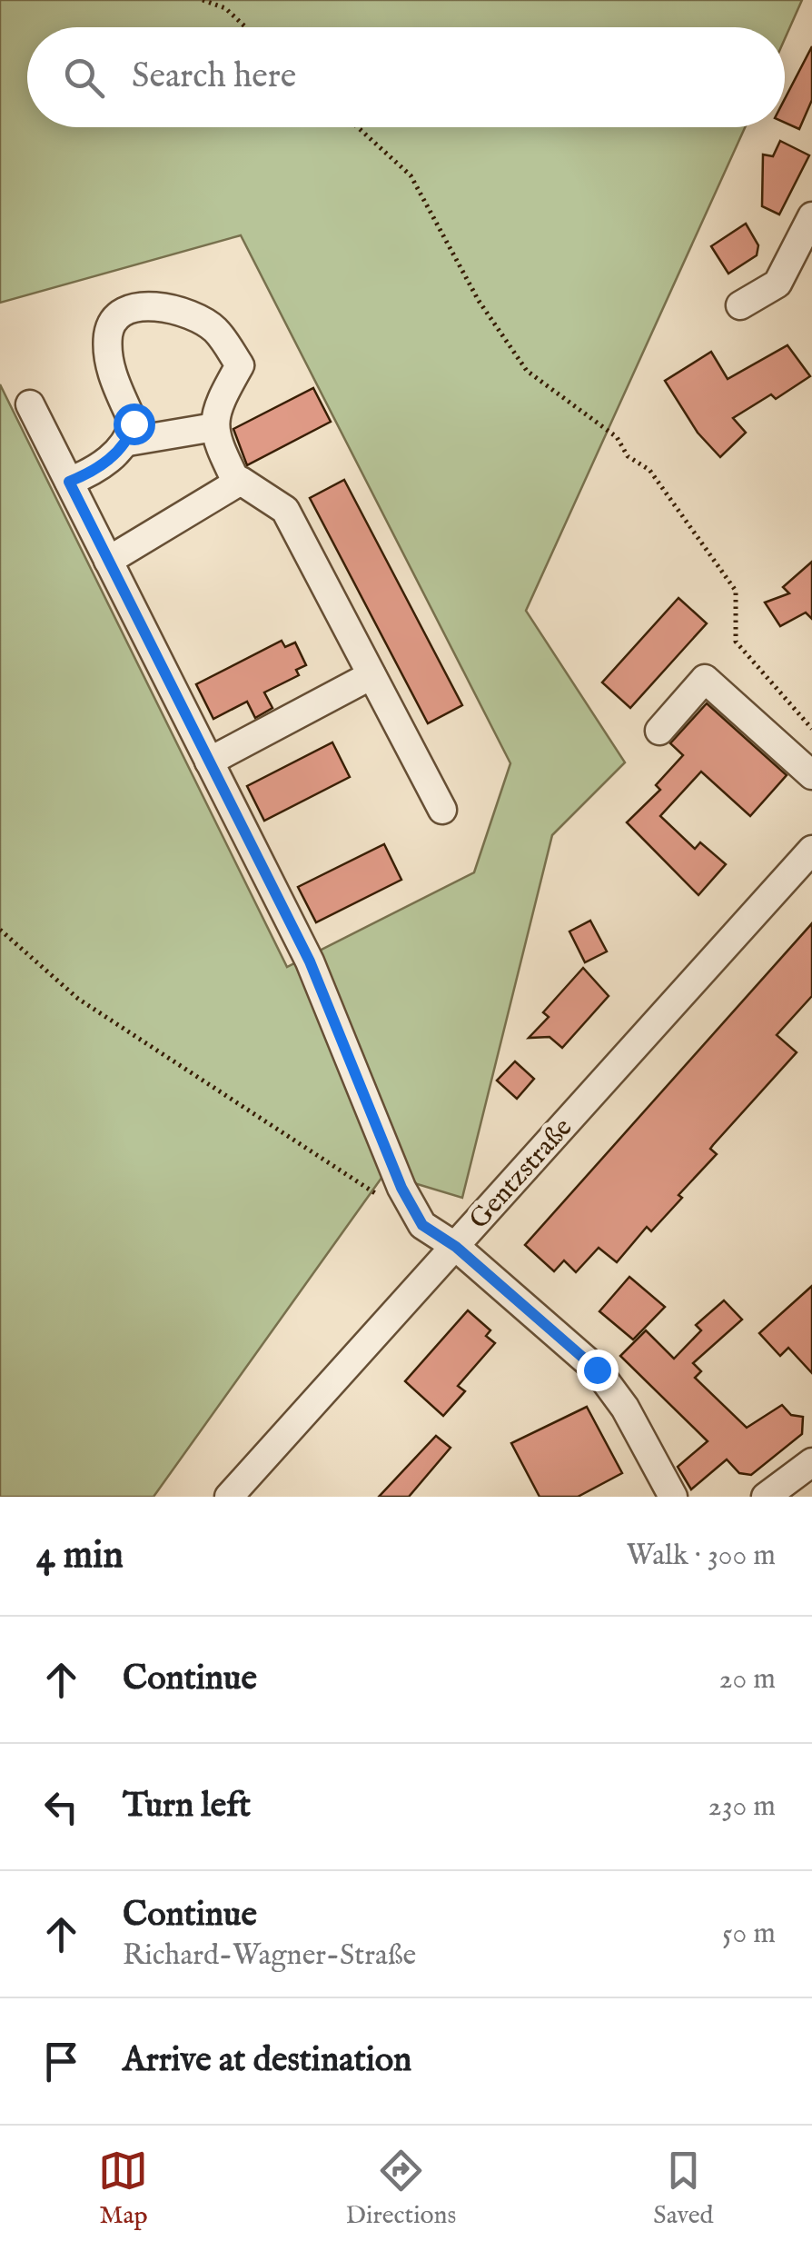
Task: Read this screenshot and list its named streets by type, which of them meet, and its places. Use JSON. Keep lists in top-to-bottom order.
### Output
{
  "streets": {
    "street": ["Gentzstraße"]
  },
  "page": {
    "search": "Search here",
    "heading": ["4 min", "Walk · 300 m"],
    "list": [
      ["Continue", "20 m"],
      ["Turn left", "230 m"],
      ["Continue", "Richard-Wagner-Straße", "50 m"],
      "Arrive at destination"
    ],
    "nav": ["Map", "Directions", "Saved"]
  }
}
